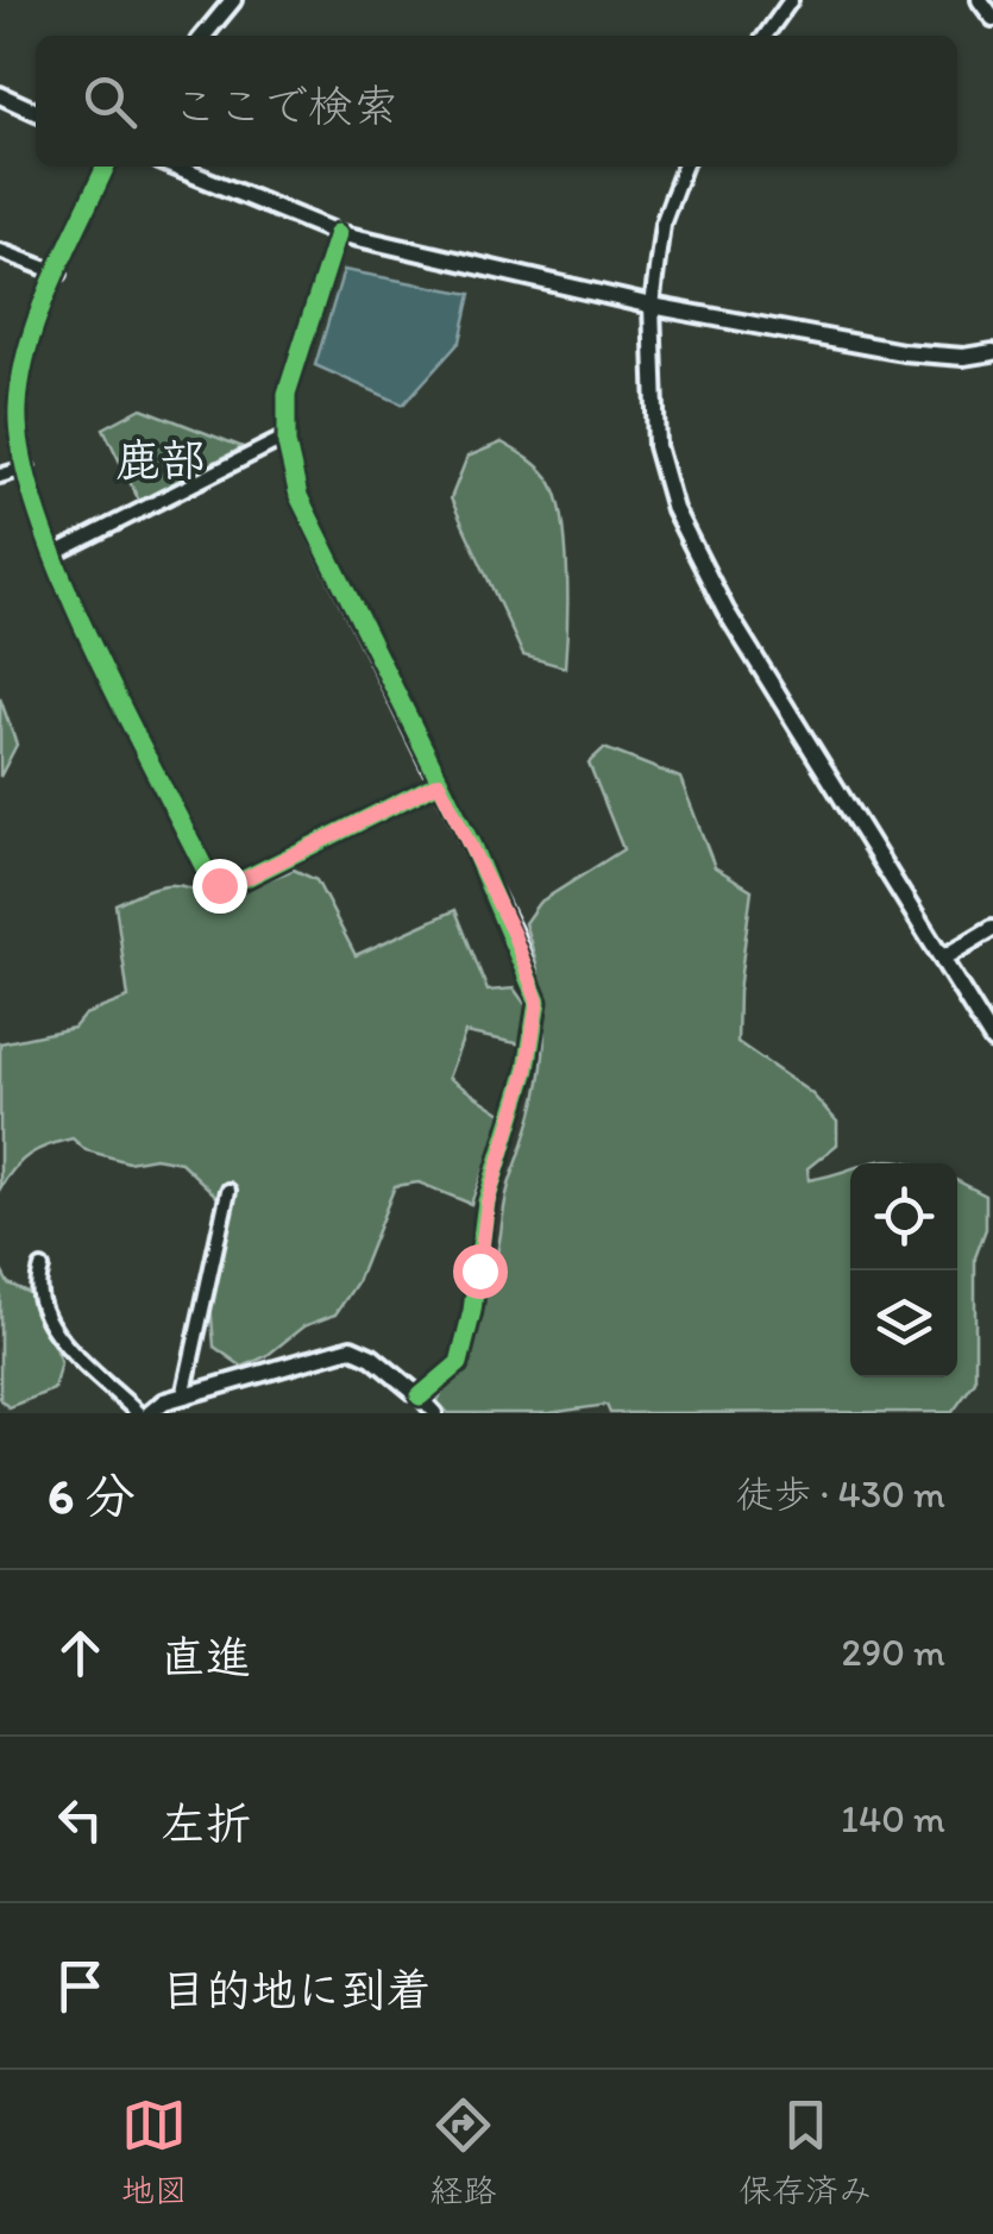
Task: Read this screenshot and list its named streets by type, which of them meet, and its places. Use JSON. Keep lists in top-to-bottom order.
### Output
{
  "districts": ["鹿部"],
  "page": {
    "search": "ここで検索",
    "heading": ["6 分", "徒歩 · 430 m"],
    "list": [
      ["直進", "290 m"],
      ["左折", "140 m"],
      "目的地に到着"
    ],
    "nav": ["地図", "経路", "保存済み"]
  }
}
